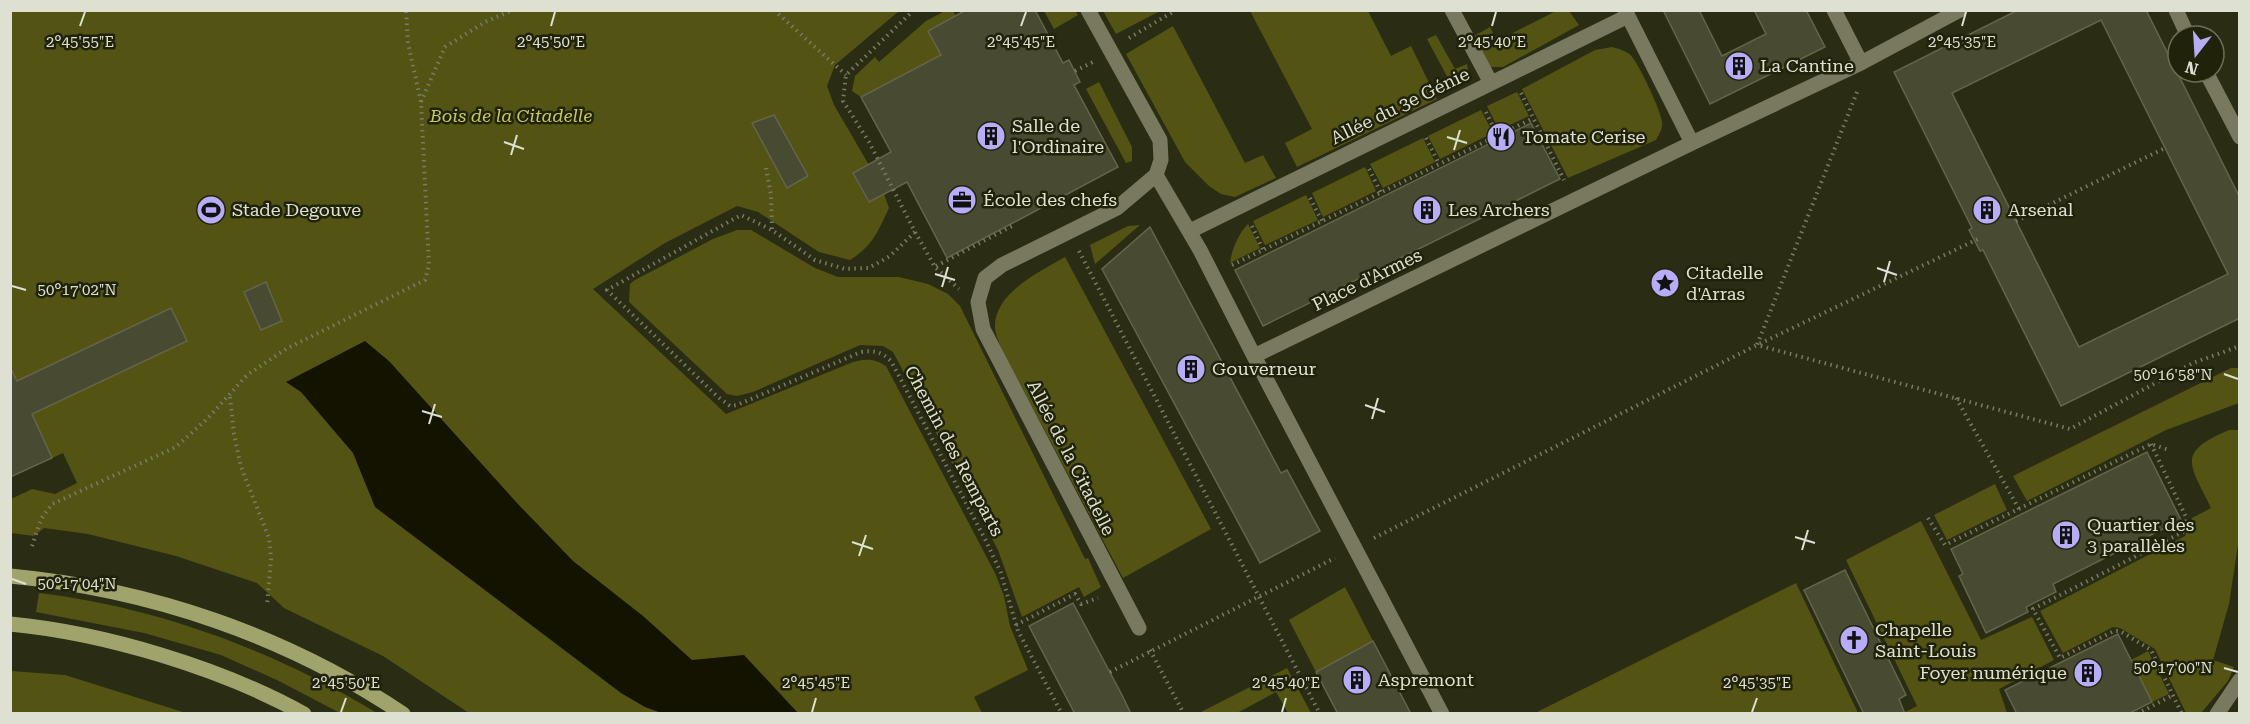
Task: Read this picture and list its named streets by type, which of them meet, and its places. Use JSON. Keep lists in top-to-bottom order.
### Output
{
  "streets": {
    "street": ["Allée du 3e Génie", "Place d'Armes", "Allée de la Citadelle"],
    "path": ["Chemin des Remparts"]
  },
  "parks": ["Bois de la Citadelle"],
  "places": {
    "building": [
      "La Cantine",
      "Salle de l'Ordinaire",
      "Les Archers",
      "Arsenal",
      "Gouverneur",
      "Quartier des 3 parallèles",
      "Foyer numérique",
      "Aspremont"
    ],
    "restaurant": ["Tomate Cerise"],
    "office": ["École des chefs"],
    "sports": ["Stade Degouve"],
    "place": ["Citadelle d'Arras"],
    "church": ["Chapelle Saint-Louis"]
  },
  "north": "bottom",
  "coordinates": [
    "2°45'55\"E",
    "2°45'50\"E",
    "2°45'45\"E",
    "2°45'40\"E",
    "2°45'35\"E",
    "50°17'02\"N",
    "50°16'58\"N",
    "50°17'04\"N",
    "50°17'00\"N"
  ]
}
